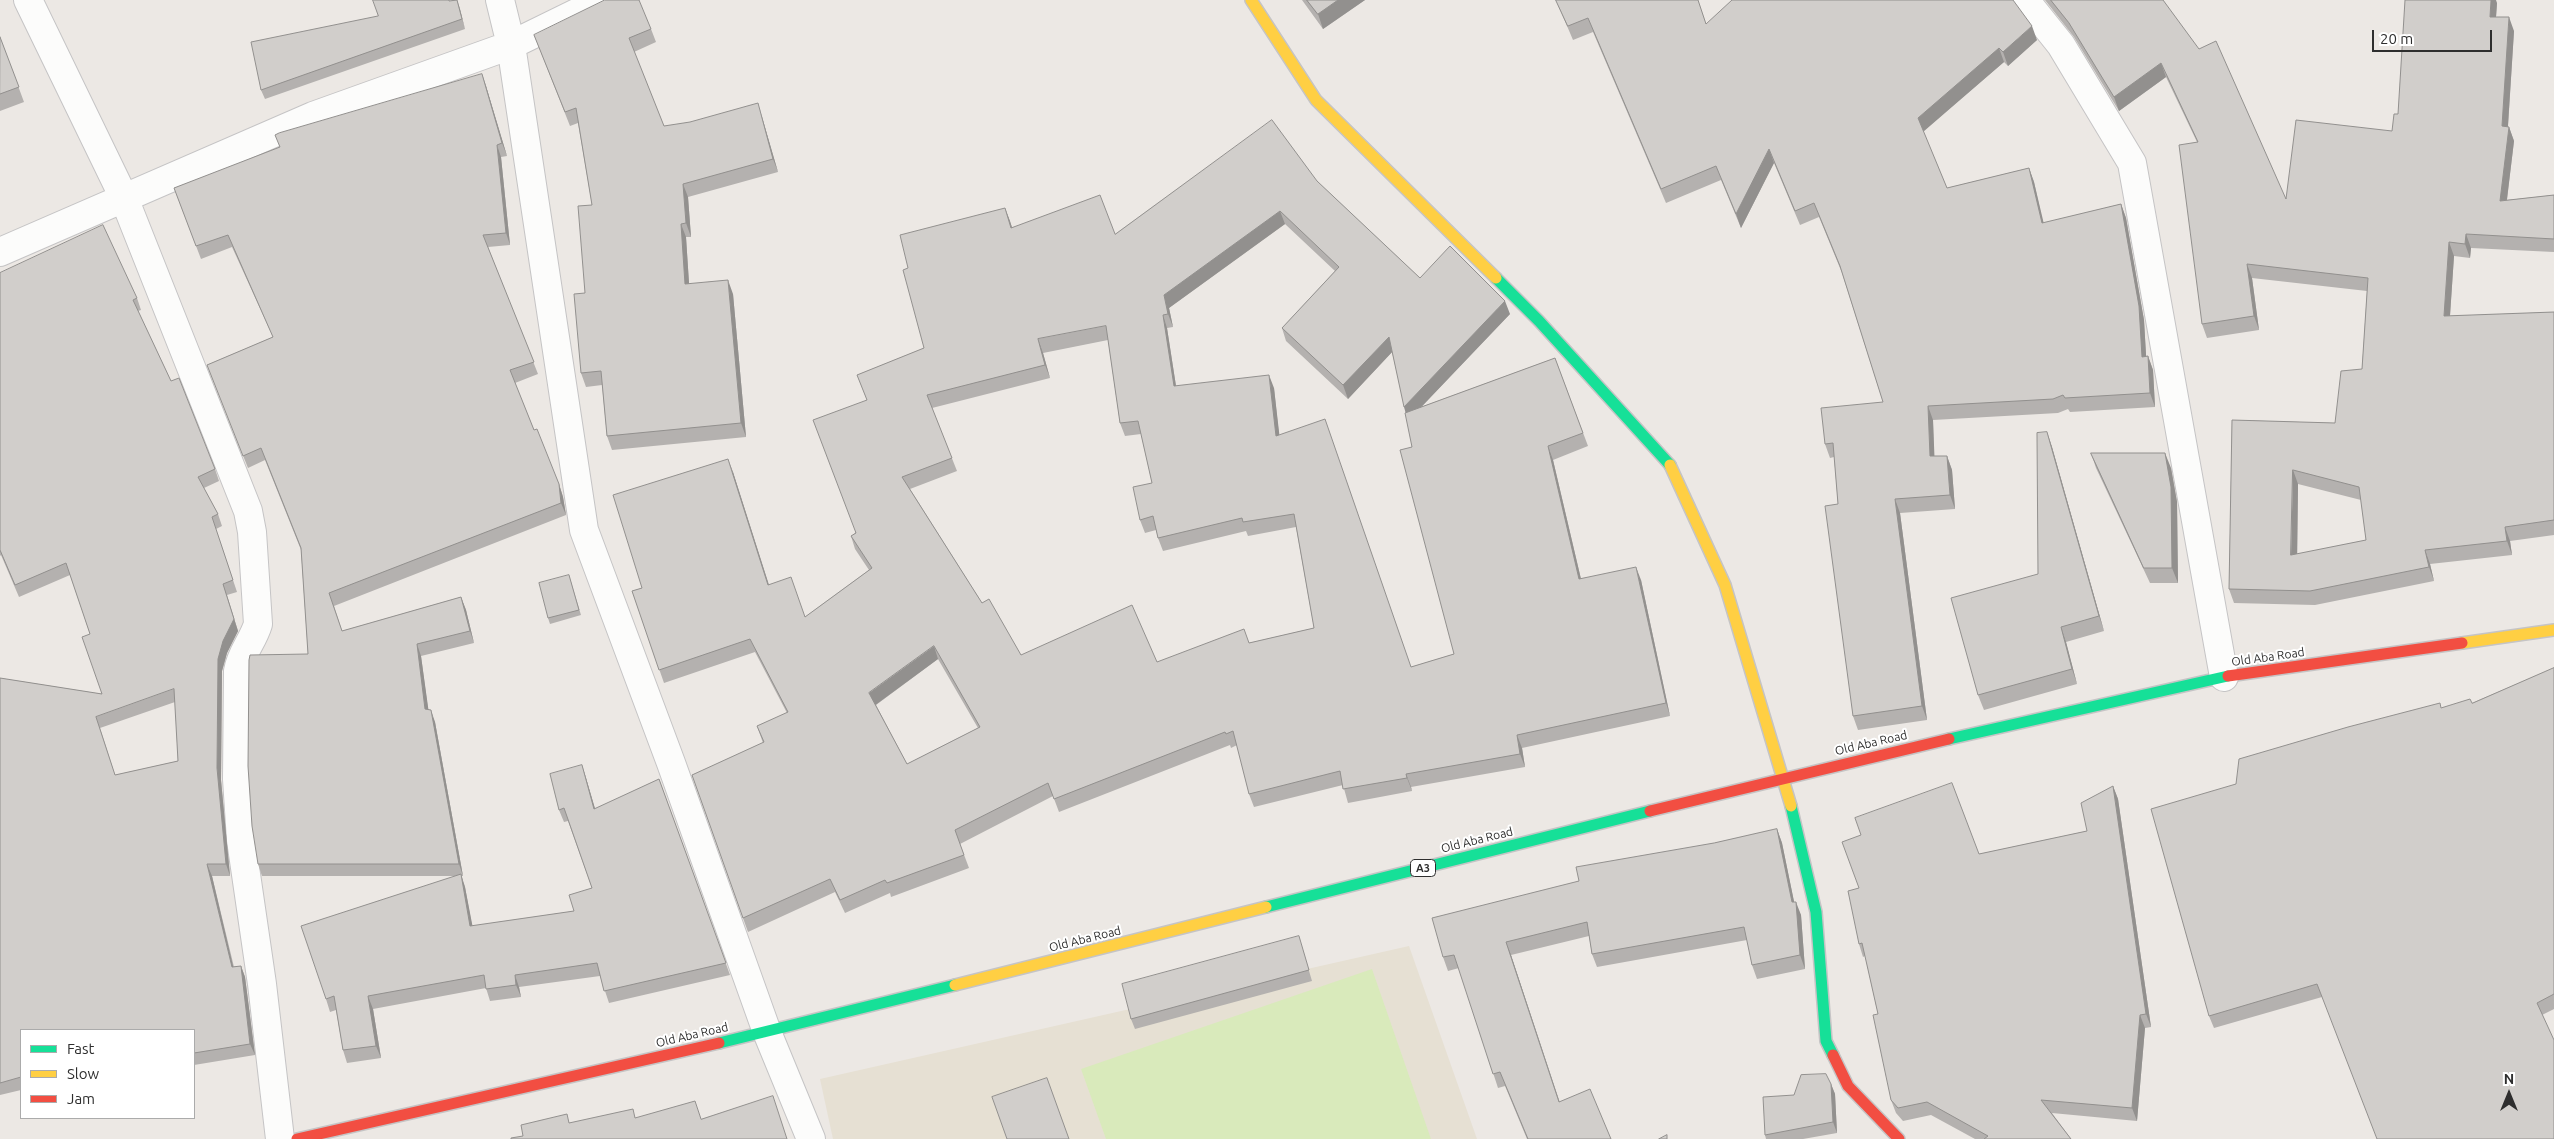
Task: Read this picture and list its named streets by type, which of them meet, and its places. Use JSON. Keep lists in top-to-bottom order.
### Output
{
  "streets": {
    "main road": ["Old Aba Road", "A3"]
  },
  "legend": ["Fast", "Slow", "Jam"],
  "scale_bar": "20 m",
  "north": "top"
}
